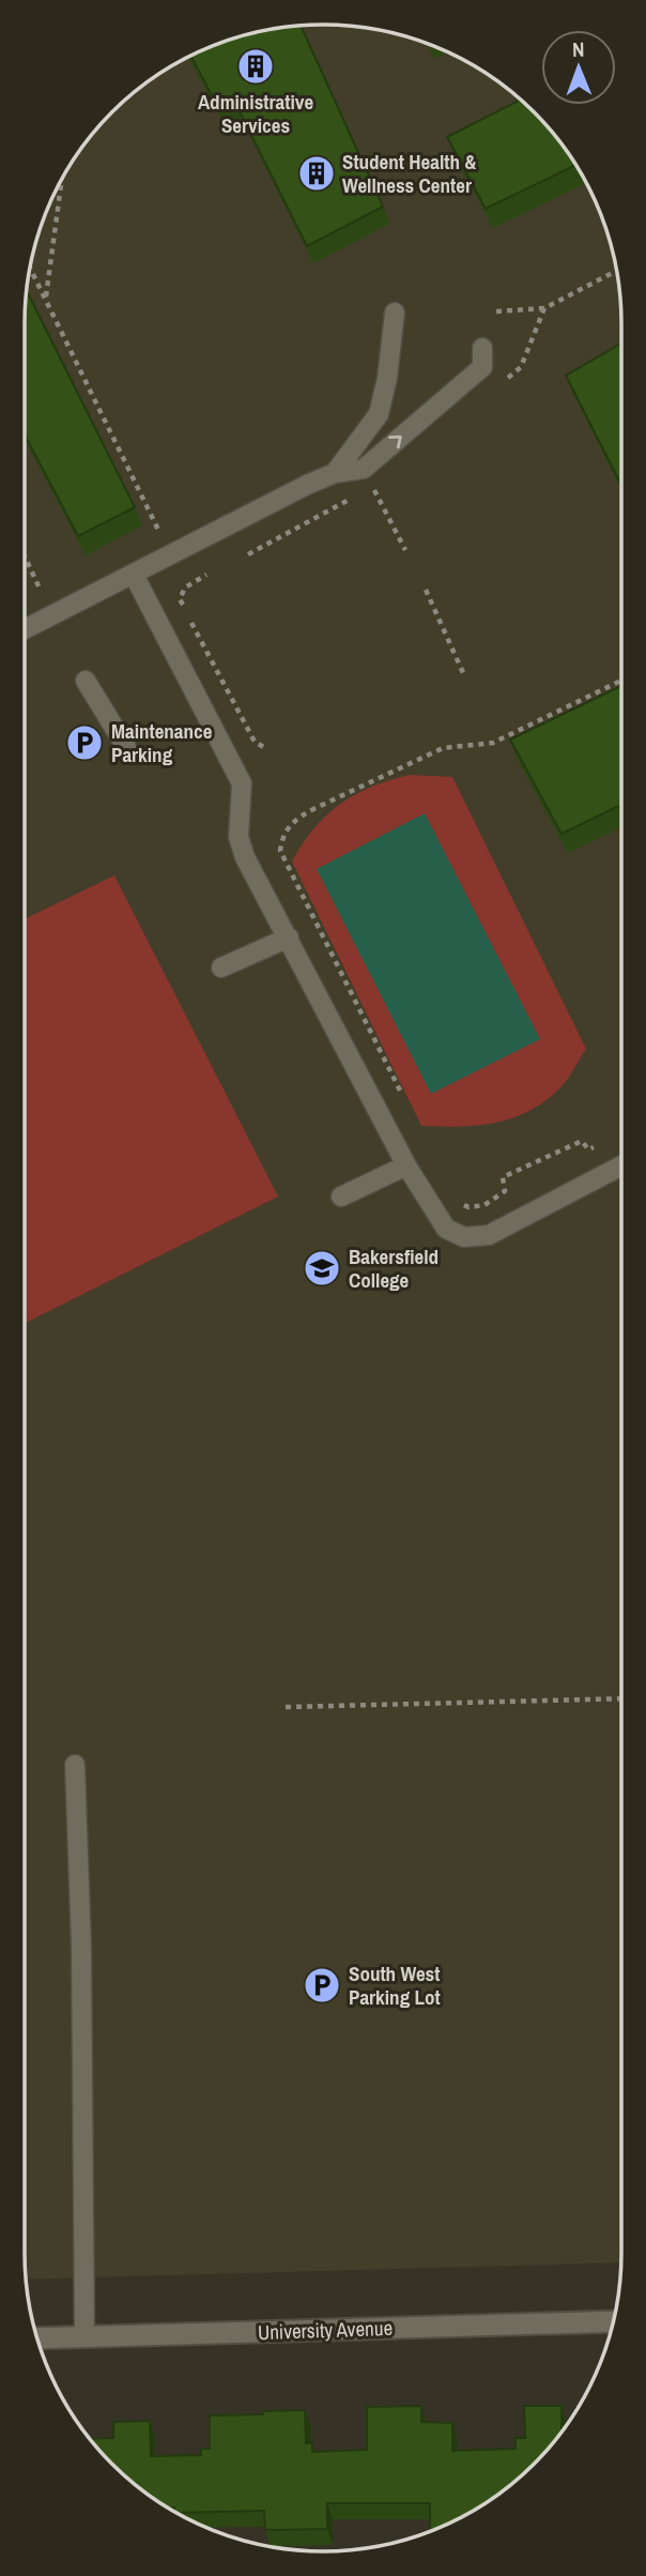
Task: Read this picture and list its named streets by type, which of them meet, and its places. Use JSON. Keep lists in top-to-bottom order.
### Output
{
  "streets": {
    "street": ["University Avenue"]
  },
  "places": {
    "building": ["Administrative Services", "Student Health & Wellness Center"],
    "parking": ["Maintenance Parking", "South West Parking Lot"],
    "school or university": ["Bakersfield College"]
  },
  "north": "top"
}
